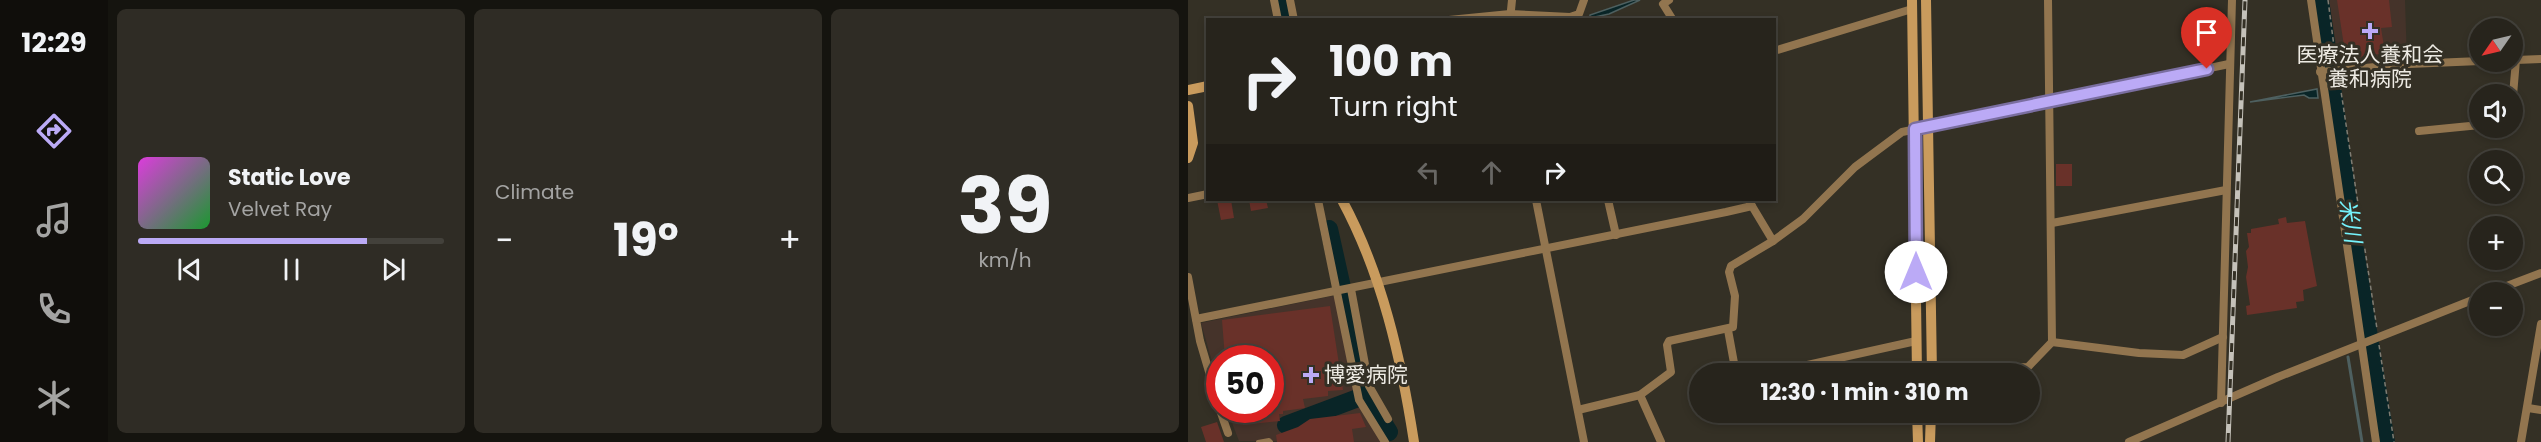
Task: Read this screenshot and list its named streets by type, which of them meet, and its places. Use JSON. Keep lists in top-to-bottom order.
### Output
{
  "water": ["米川"],
  "places": {
    "health": ["医療法人養和会 養和病院", "博愛病院"]
  },
  "north": "bottom left",
  "page": {
    "tabs": "12:29",
    "tile": [
      "Climate",
      ["39", "km/h"]
    ],
    "map_buttons": ["+", "−"],
    "turn": ["100 m", "Turn right"],
    "song": ["Static Love", "Velvet Ray"],
    "heat": ["−", "19°", "+"],
    "limit": "50",
    "trip": "12:30 · 1 min · 310 m"
  }
}
